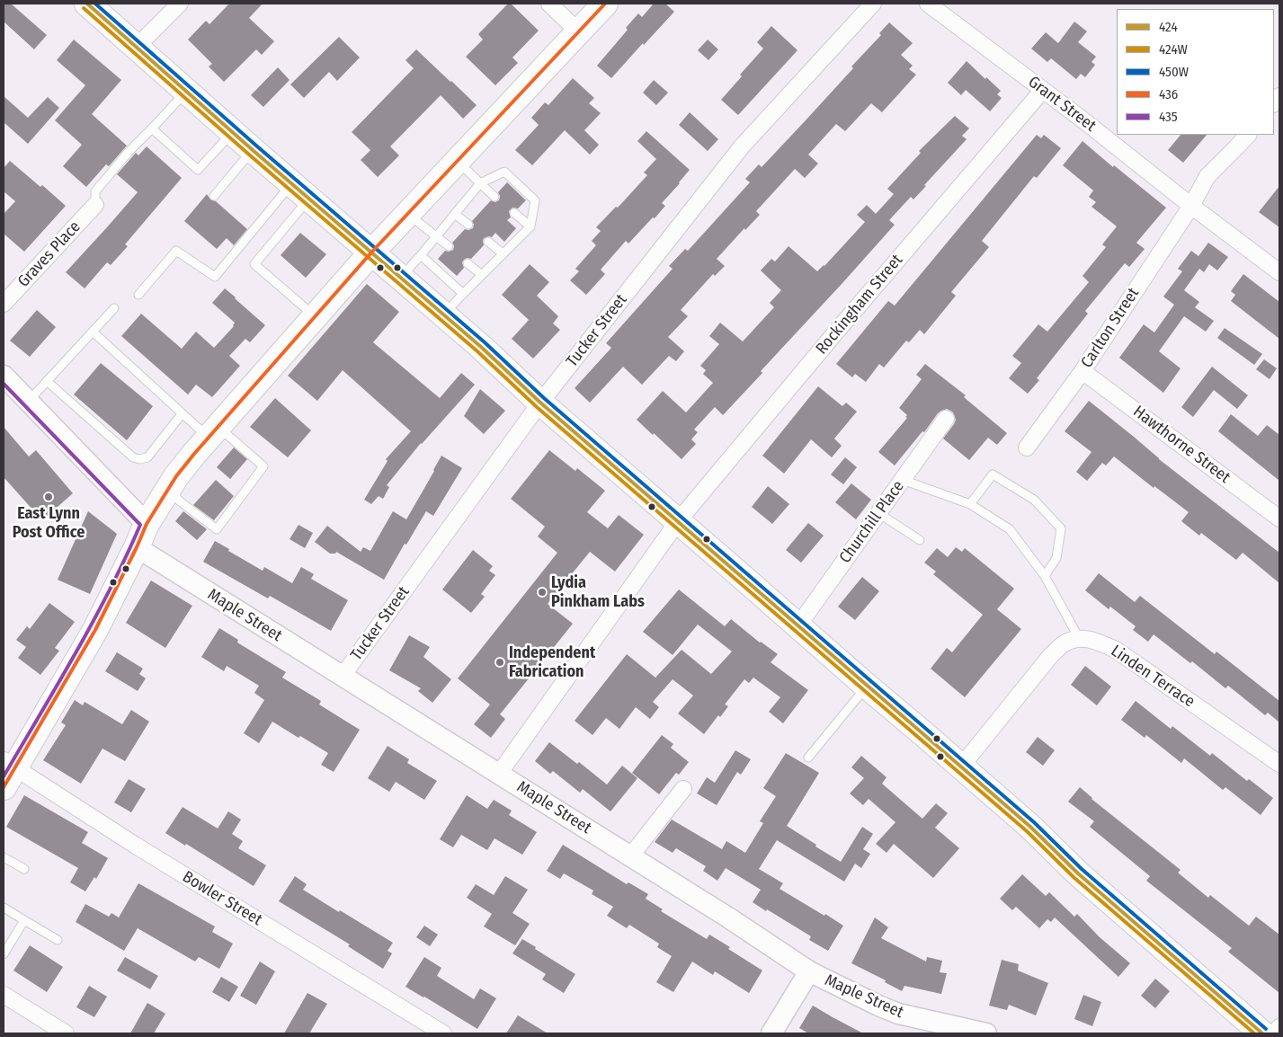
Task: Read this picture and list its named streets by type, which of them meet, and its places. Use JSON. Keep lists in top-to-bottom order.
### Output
{
  "streets": {
    "street": [
      "Grant Street",
      "Graves Place",
      "Rockingham Street",
      "Carlton Street",
      "Tucker Street",
      "Hawthorne Street",
      "Churchill Place",
      "Maple Street",
      "Linden Terrace",
      "Bowler Street"
    ]
  },
  "crossings": [
    ["Grant Street", "Rockingham Street"],
    ["Grant Street", "Carlton Street"],
    ["Rockingham Street", "Maple Street"],
    ["Carlton Street", "Hawthorne Street"],
    ["Tucker Street", "Maple Street"]
  ],
  "places": ["East Lynn Post Office", "Lydia Pinkham Labs", "Independent Fabrication"],
  "lines": [
    "transit line 424",
    "transit line 450W",
    "transit line 436",
    "transit line 424W",
    "transit line 435"
  ],
  "legend": [
    "424",
    "424W",
    "450W",
    "436",
    "435"
  ]
}
